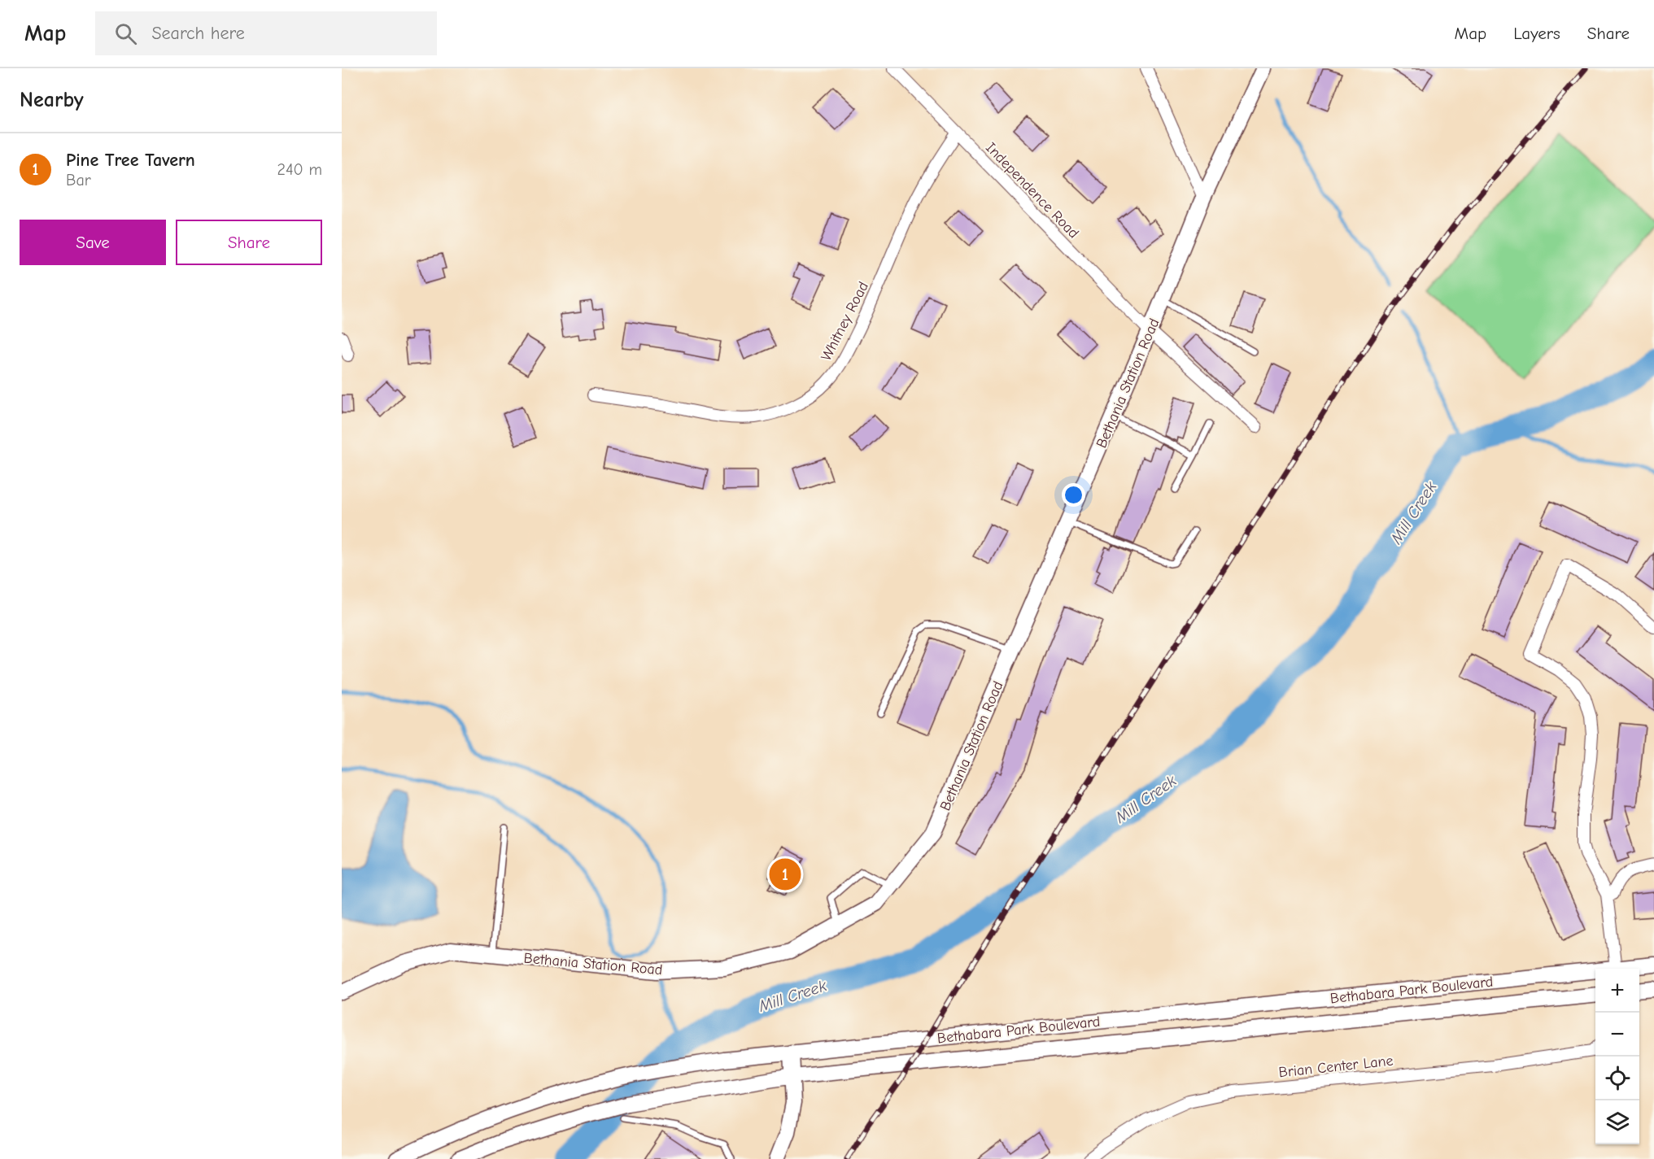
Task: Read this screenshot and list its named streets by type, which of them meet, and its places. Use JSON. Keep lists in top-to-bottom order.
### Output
{
  "streets": {
    "street": [
      "Independence Road",
      "Whitney Road",
      "Bethania Station Road",
      "Bethabara Park Boulevard",
      "Brian Center Lane"
    ]
  },
  "crossings": [
    ["Independence Road", "Whitney Road"],
    ["Independence Road", "Bethania Station Road"]
  ],
  "water": ["Mill Creek"],
  "page": {
    "header": "Map",
    "search": "Search here",
    "nav": ["Map", "Layers", "Share"],
    "heading": "Nearby",
    "list": [
      {
        "mark": "1",
        "name": "Pine Tree Tavern",
        "note": "Bar",
        "value": "240 m"
      }
    ],
    "buttons": ["Save", "Share"],
    "pins": "1",
    "map_buttons": ["+", "−"]
  }
}
